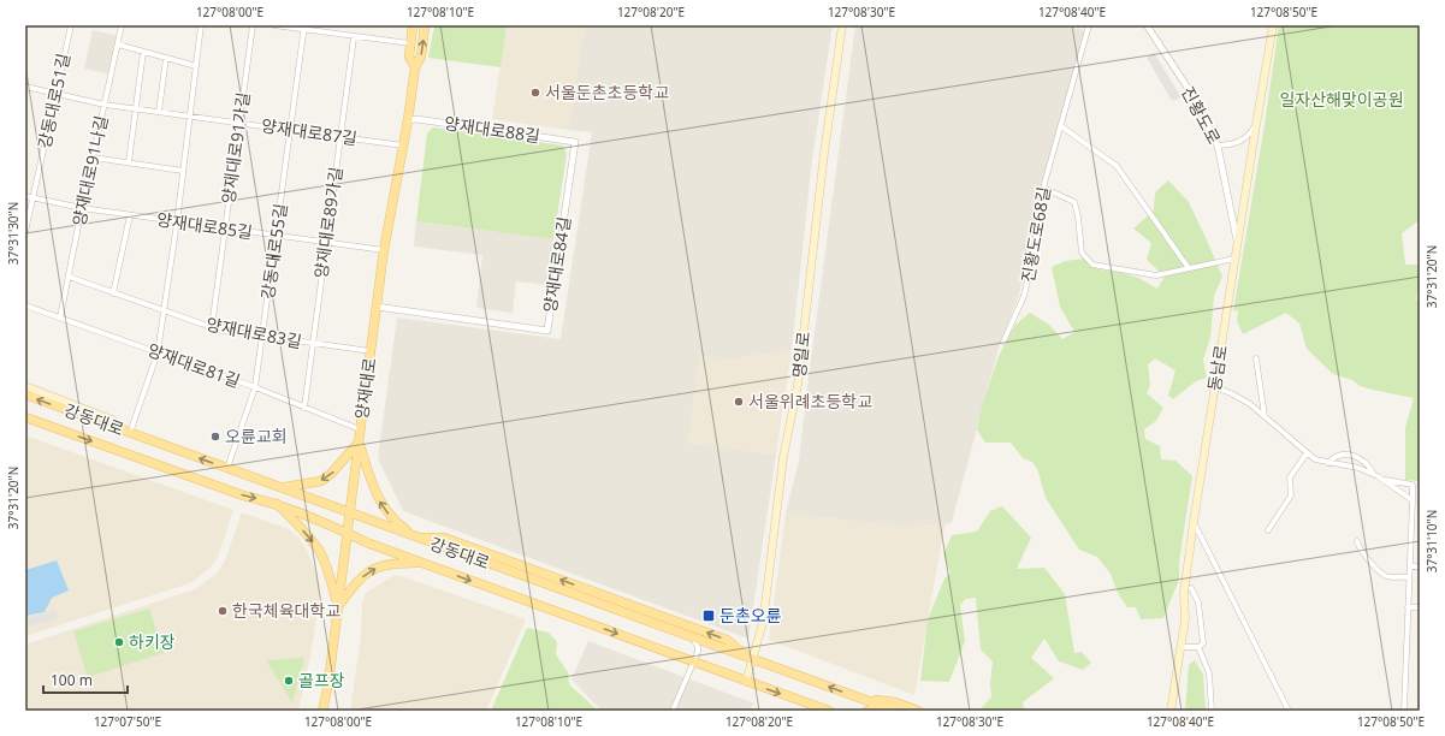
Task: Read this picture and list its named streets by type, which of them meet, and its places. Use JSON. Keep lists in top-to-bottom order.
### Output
{
  "streets": {
    "main road": [
      "명일로",
      "동남로",
      "양재대로",
      "강동대로"
    ],
    "street": [
      "강동대로51길",
      "진황도로",
      "양재대로88길",
      "양재대로87길",
      "양재대로91가길",
      "양재대로91나길",
      "양재대로89가길",
      "양재대로85길",
      "진황도로68길",
      "강동대로55길",
      "양재대로84길",
      "양재대로83길",
      "양재대로81길"
    ]
  },
  "crossings": [
    ["강동대로51길", "양재대로87길"],
    ["강동대로51길", "양재대로85길"],
    ["진황도로", "동남로"],
    ["양재대로88길", "양재대로84길"],
    ["양재대로88길", "양재대로"],
    ["양재대로87길", "양재대로91가길"],
    ["양재대로87길", "양재대로91나길"],
    ["양재대로87길", "양재대로89가길"],
    ["양재대로87길", "강동대로55길"],
    ["양재대로87길", "양재대로"],
    ["양재대로91가길", "양재대로85길"],
    ["양재대로91가길", "양재대로83길"],
    ["양재대로91나길", "양재대로85길"],
    ["양재대로91나길", "양재대로83길"],
    ["양재대로91나길", "양재대로81길"],
    ["양재대로89가길", "양재대로85길"],
    ["양재대로89가길", "양재대로83길"],
    ["양재대로89가길", "양재대로81길"],
    ["양재대로85길", "강동대로55길"],
    ["양재대로85길", "양재대로"],
    ["강동대로55길", "양재대로83길"],
    ["강동대로55길", "양재대로81길"],
    ["강동대로55길", "강동대로"],
    ["양재대로84길", "양재대로"],
    ["양재대로83길", "양재대로"],
    ["명일로", "강동대로"],
    ["양재대로81길", "양재대로"],
    ["양재대로", "강동대로"]
  ],
  "parks": ["일자산해맞이공원"],
  "places": {
    "other": [
      "서울둔촌초등학교",
      "서울위례초등학교",
      "오륜교회",
      "한국체육대학교",
      "하키장",
      "골프장"
    ],
    "transit": ["둔촌오륜"]
  },
  "scale_bar": "100 m",
  "coordinates": [
    "127°08'00\"E",
    "127°08'10\"E",
    "127°08'20\"E",
    "127°08'30\"E",
    "127°08'40\"E",
    "127°08'50\"E",
    "37°31'30\"N",
    "37°31'20\"N",
    "37°31'10\"N",
    "127°07'50\"E"
  ]
}
